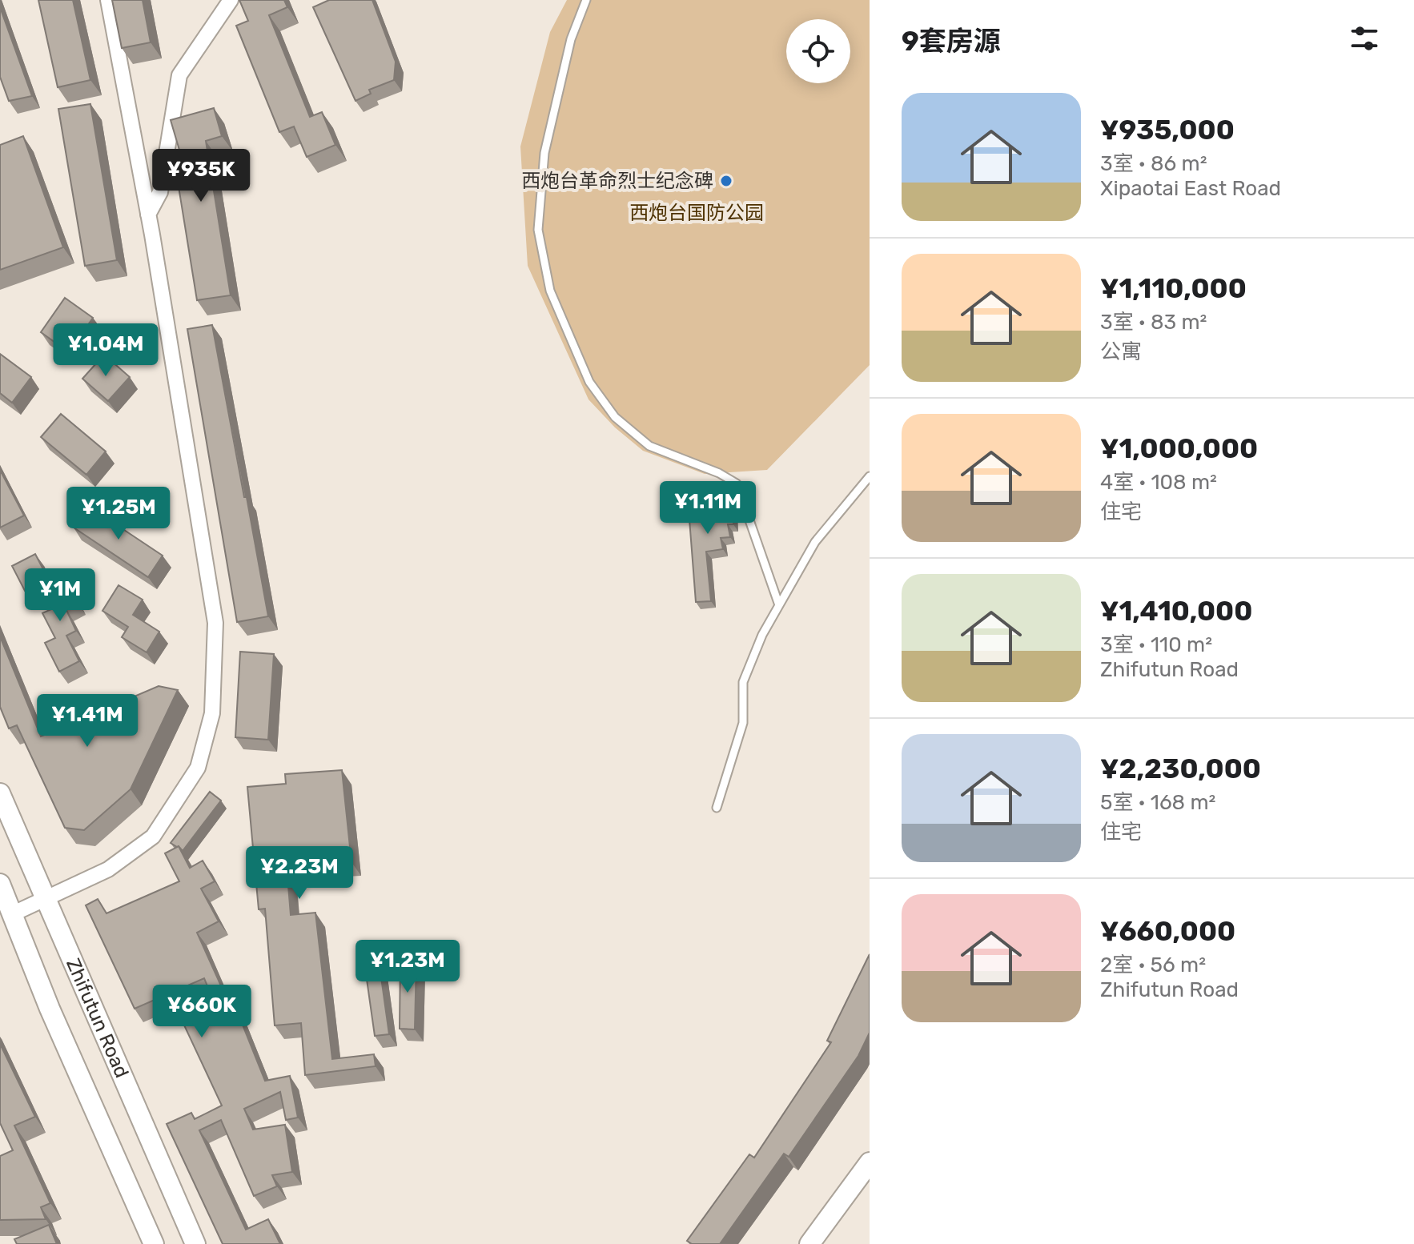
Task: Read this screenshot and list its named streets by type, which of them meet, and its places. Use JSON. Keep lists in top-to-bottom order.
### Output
{
  "streets": {
    "main road": ["Zhifutun Road"]
  },
  "parks": ["西炮台国防公园"],
  "places": ["西炮台革命烈士纪念碑"],
  "page": {
    "heading": "9套房源",
    "list": [
      {
        "name": "¥935,000",
        "note": "3室 · 86 m² · Xipaotai East Road"
      },
      {
        "name": "¥1,110,000",
        "note": "3室 · 83 m² · 公寓"
      },
      {
        "name": "¥1,000,000",
        "note": "4室 · 108 m² · 住宅"
      },
      {
        "name": "¥1,410,000",
        "note": "3室 · 110 m² · Zhifutun Road"
      },
      {
        "name": "¥2,230,000",
        "note": "5室 · 168 m² · 住宅"
      },
      {
        "name": "¥660,000",
        "note": "2室 · 56 m² · Zhifutun Road"
      }
    ],
    "price": [
      "¥935K",
      "¥1.04M",
      "¥1.11M",
      "¥1.25M",
      "¥1M",
      "¥1.41M",
      "¥2.23M",
      "¥1.23M",
      "¥660K"
    ]
  }
}
